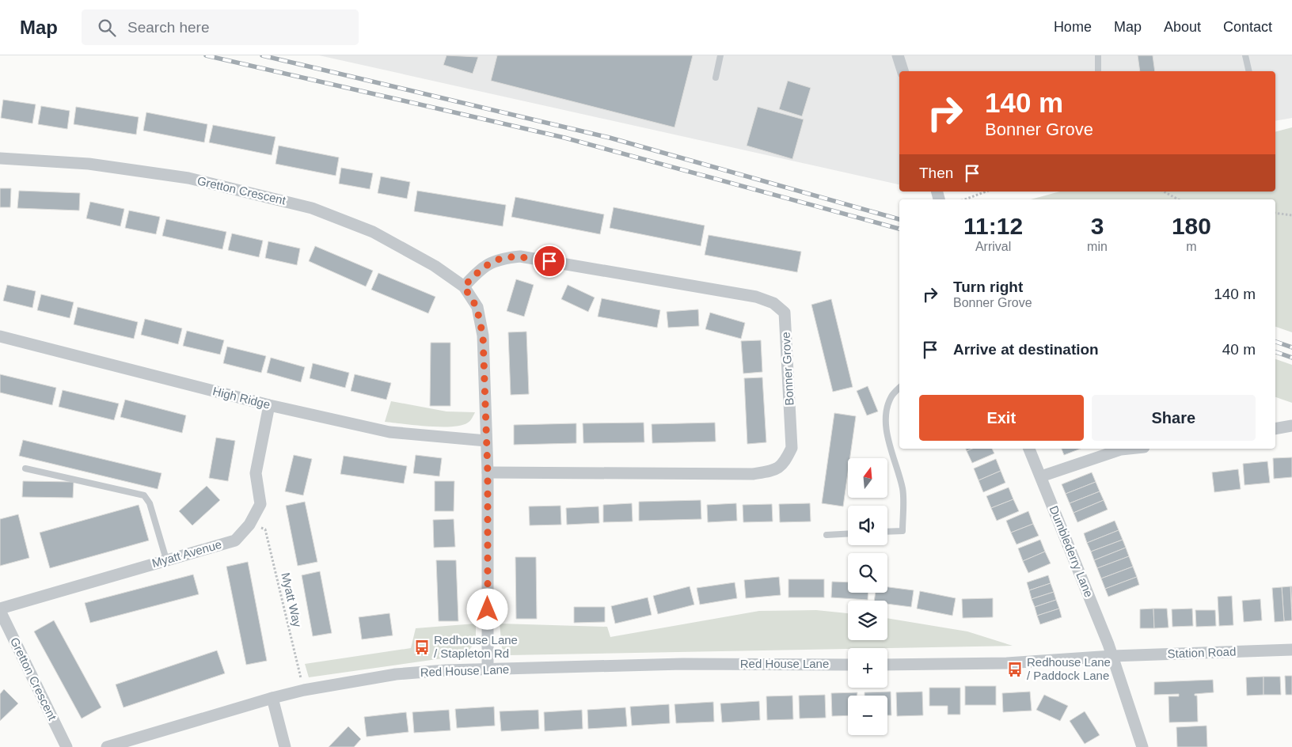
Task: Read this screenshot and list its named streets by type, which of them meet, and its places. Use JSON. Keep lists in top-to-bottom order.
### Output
{
  "streets": {
    "street": [
      "Gretton Crescent",
      "Bonner Grove",
      "High Ridge",
      "Dumblederry Lane",
      "Myatt Avenue",
      "Station Road",
      "Red House Lane"
    ],
    "path": ["Myatt Way"]
  },
  "crossings": [
    ["Gretton Crescent", "Bonner Grove"],
    ["Gretton Crescent", "Myatt Avenue"],
    ["High Ridge", "Myatt Avenue"],
    ["Dumblederry Lane", "Station Road"],
    ["Myatt Avenue", "Myatt Way"],
    ["Myatt Way", "Red House Lane"]
  ],
  "places": {
    "bus stop": ["Redhouse Lane / Stapleton Rd", "Redhouse Lane / Paddock Lane"]
  },
  "north": "top",
  "page": {
    "header": "Map",
    "search": "Search here",
    "nav": [
      "Home",
      "Map",
      "About",
      "Contact"
    ],
    "turn": ["140 m", "Bonner Grove"],
    "then": "Then",
    "eta": [
      "11:12",
      "Arrival",
      "3",
      "min",
      "180",
      "m"
    ],
    "list": [
      {
        "name": "Turn right",
        "note": "Bonner Grove",
        "value": "140 m"
      },
      {
        "name": "Arrive at destination",
        "value": "40 m"
      }
    ],
    "buttons": ["Exit", "Share"],
    "map_buttons": ["+", "−"]
  }
}
